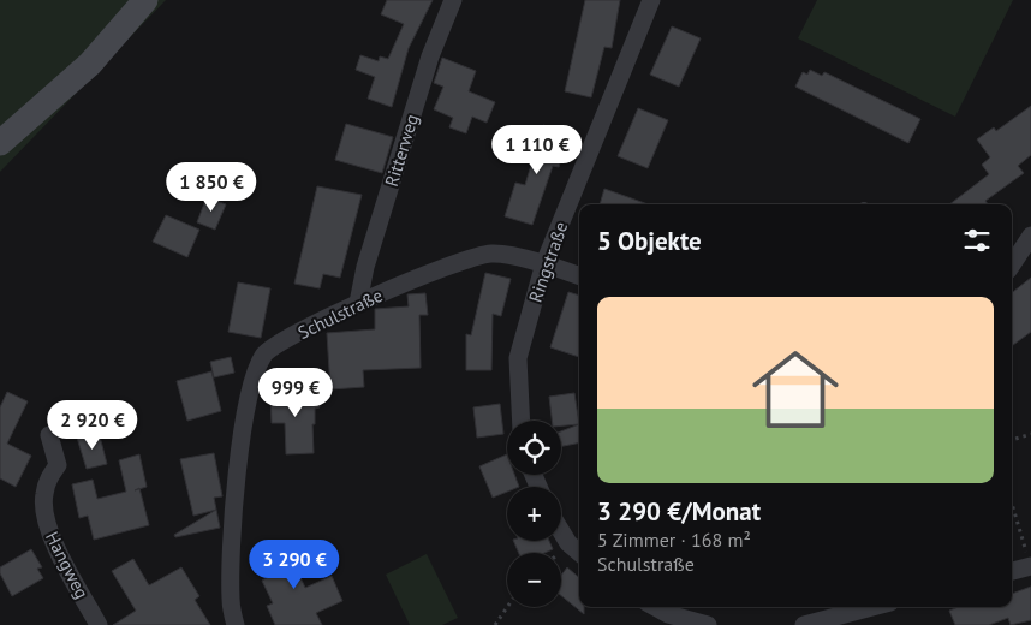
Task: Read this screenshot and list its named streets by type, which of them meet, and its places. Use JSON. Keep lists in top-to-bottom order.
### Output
{
  "streets": {
    "street": [
      "Ritterweg",
      "Ringstraße",
      "Schulstraße",
      "Hangweg"
    ]
  },
  "crossings": [
    ["Ritterweg", "Schulstraße"],
    ["Ringstraße", "Schulstraße"]
  ],
  "page": {
    "price": [
      "1 110 €",
      "1 850 €",
      "999 €",
      "2 920 €",
      "3 290 €"
    ],
    "heading": "5 Objekte",
    "list": [
      {
        "name": "3 290 €/Monat",
        "note": "5 Zimmer · 168 m² · Schulstraße"
      }
    ],
    "map_buttons": ["+", "−"]
  }
}
